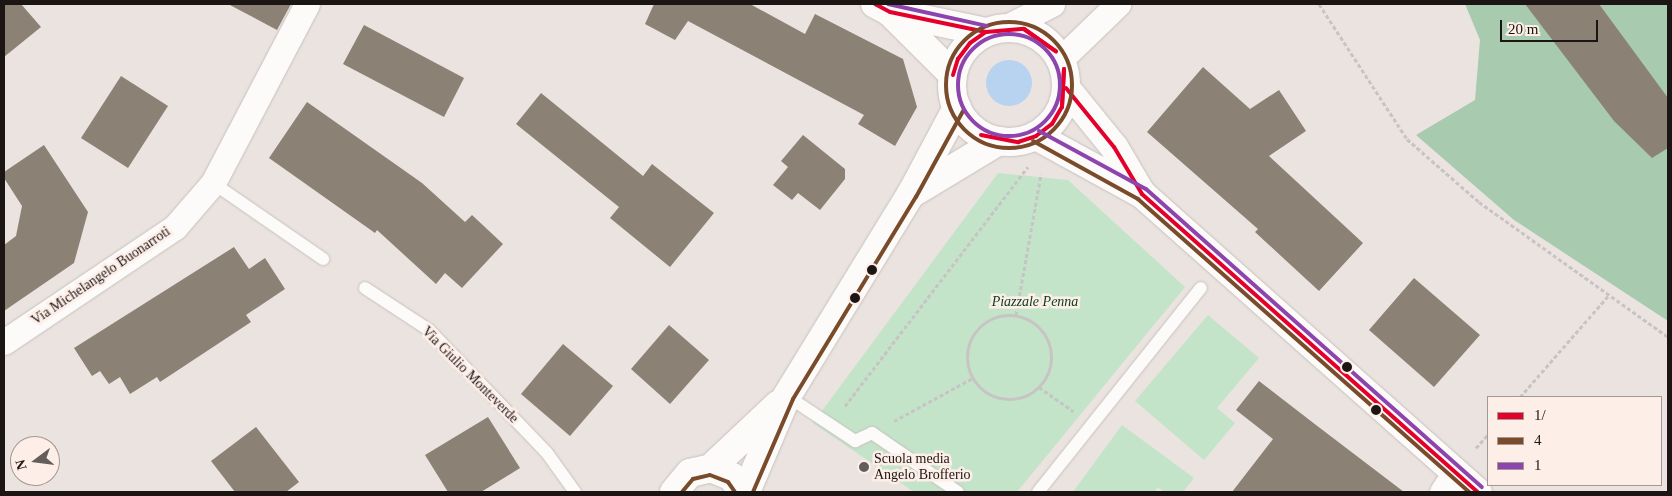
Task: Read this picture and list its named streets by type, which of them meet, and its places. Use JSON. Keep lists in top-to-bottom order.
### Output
{
  "streets": {
    "street": ["Via Michelangelo Buonarroti"],
    "lane": ["Via Giulio Monteverde"]
  },
  "parks": ["Piazzale Penna"],
  "places": ["Scuola media Angelo Brofferio"],
  "lines": ["transit line 1/", "transit line 1", "transit line 4"],
  "legend": ["1/", "4", "1"],
  "scale_bar": "20 m",
  "north": "left"
}
